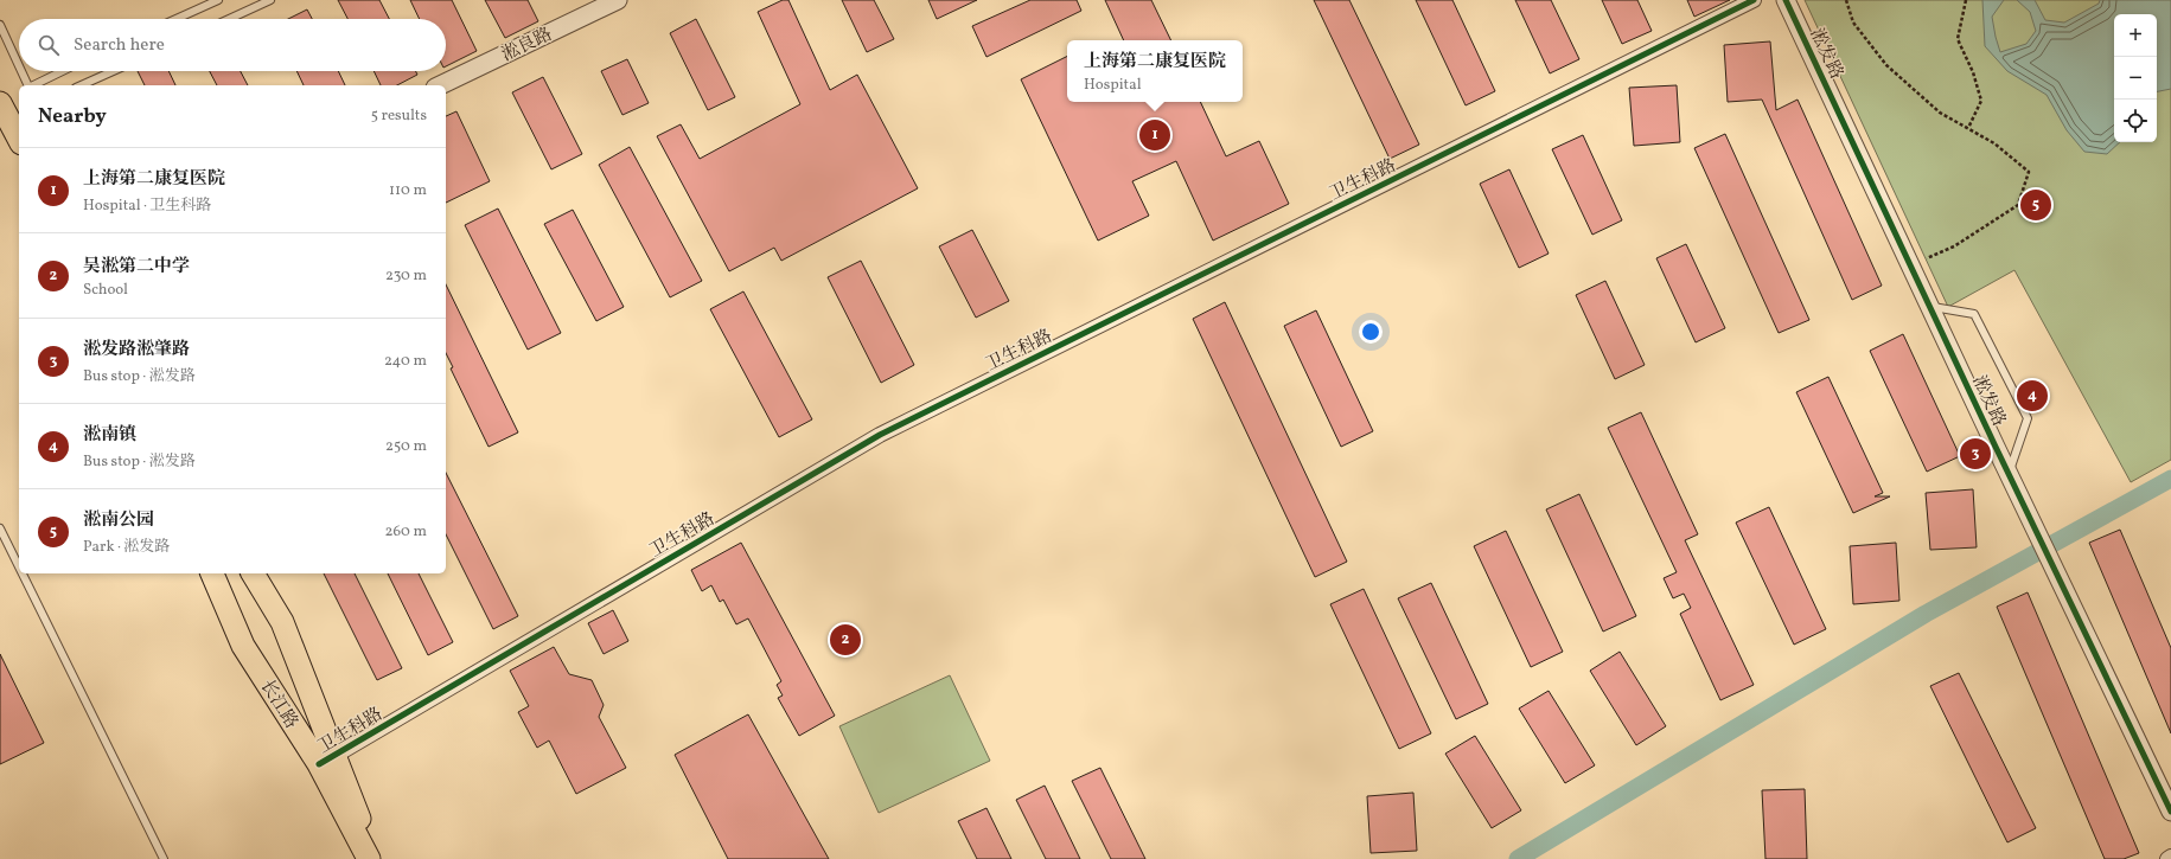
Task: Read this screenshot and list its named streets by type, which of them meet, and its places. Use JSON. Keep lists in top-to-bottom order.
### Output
{
  "streets": {
    "main road": ["长江路"],
    "street": ["淞良路", "淞发路", "卫生科路"]
  },
  "crossings": [
    ["卫生科路", "长江路"]
  ],
  "page": {
    "map_buttons": ["+", "−"],
    "search": "Search here",
    "popup": ["上海第二康复医院", "Hospital"],
    "heading": ["Nearby", "5 results"],
    "pins": [
      "1",
      "5",
      "4",
      "3",
      "2"
    ],
    "list": [
      {
        "mark": "1",
        "name": "上海第二康复医院",
        "note": "Hospital · 卫生科路",
        "value": "110 m"
      },
      {
        "mark": "2",
        "name": "吴淞第二中学",
        "note": "School",
        "value": "230 m"
      },
      {
        "mark": "3",
        "name": "淞发路淞肇路",
        "note": "Bus stop · 淞发路",
        "value": "240 m"
      },
      {
        "mark": "4",
        "name": "淞南镇",
        "note": "Bus stop · 淞发路",
        "value": "250 m"
      },
      {
        "mark": "5",
        "name": "淞南公园",
        "note": "Park · 淞发路",
        "value": "260 m"
      }
    ]
  }
}
